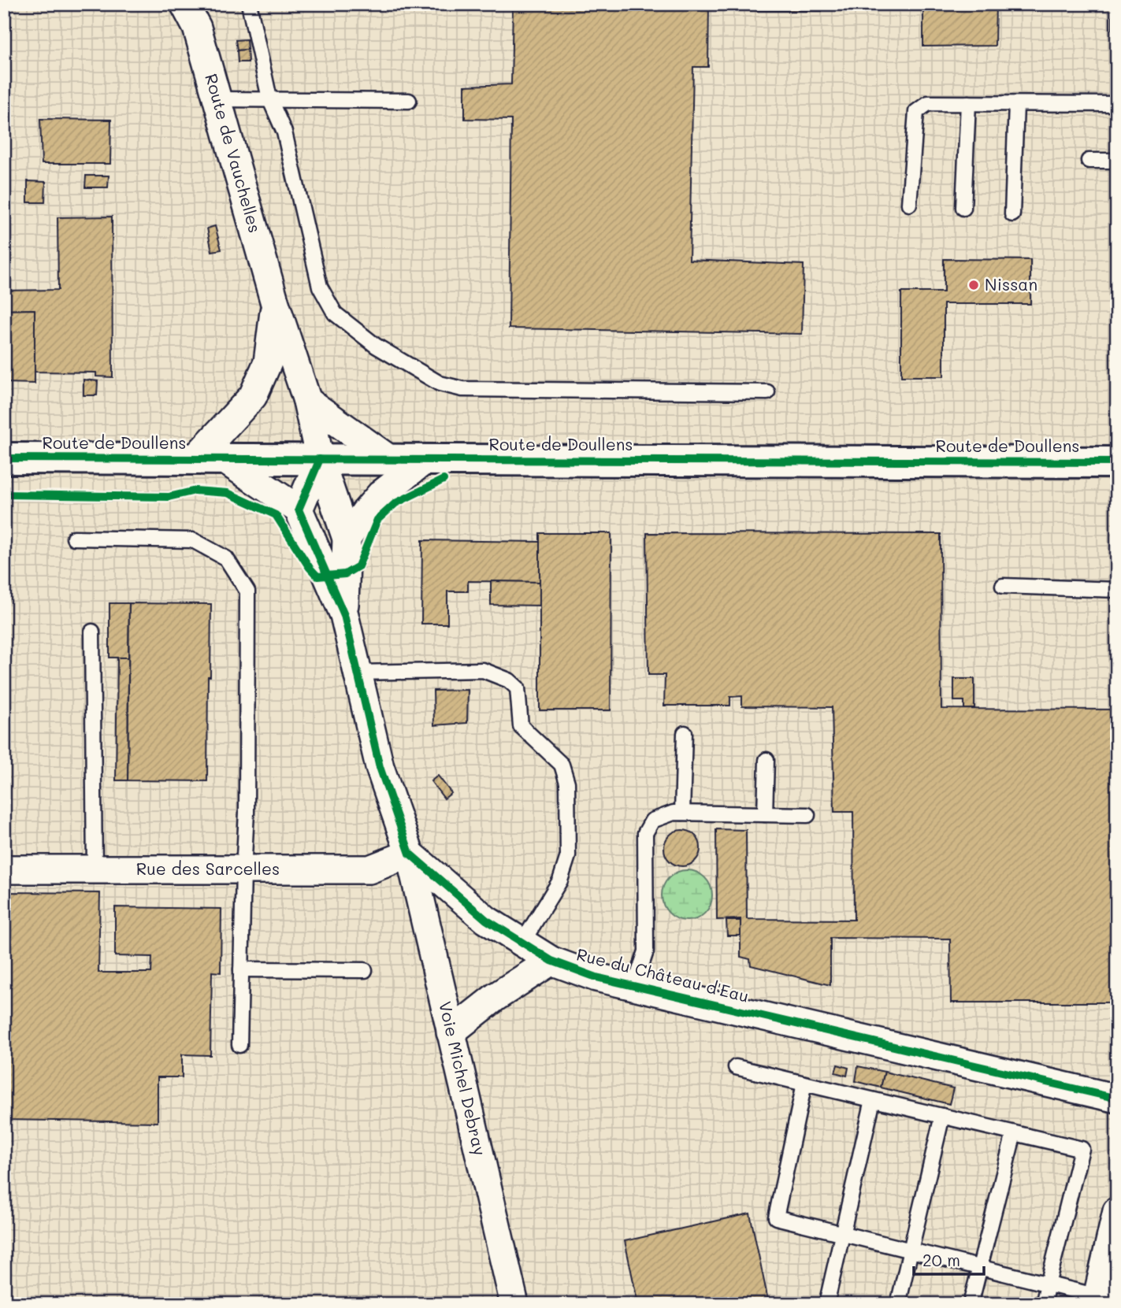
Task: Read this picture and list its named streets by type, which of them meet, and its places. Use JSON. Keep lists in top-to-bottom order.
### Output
{
  "streets": {
    "street": [
      "Route de Vauchelles",
      "Route de Doullens",
      "Rue des Sarcelles",
      "Rue du Château d'Eau",
      "Voie Michel Debray"
    ]
  },
  "crossings": [
    ["Route de Vauchelles", "Route de Doullens"],
    ["Rue des Sarcelles", "Rue du Château d'Eau"],
    ["Rue des Sarcelles", "Voie Michel Debray"],
    ["Rue du Château d'Eau", "Voie Michel Debray"]
  ],
  "places": ["Nissan"],
  "scale_bar": "20 m"
}
